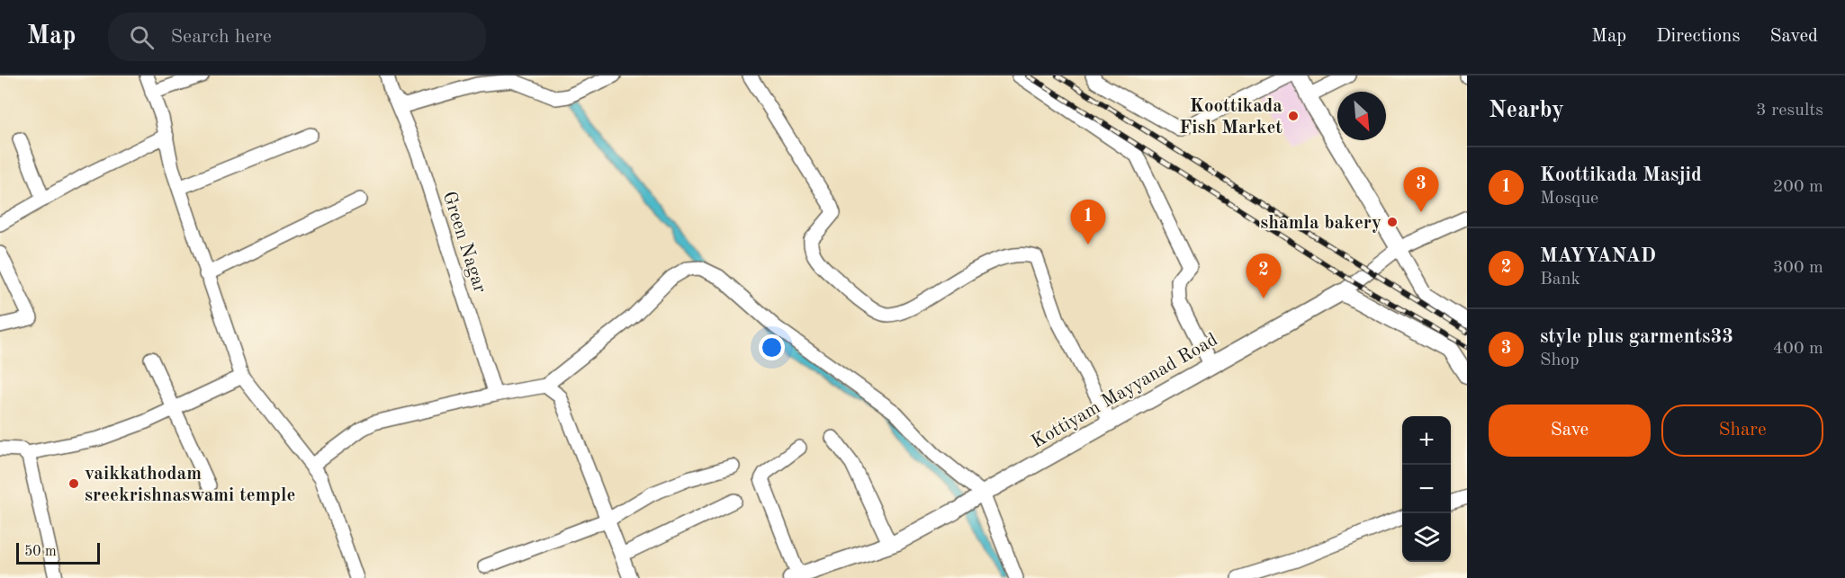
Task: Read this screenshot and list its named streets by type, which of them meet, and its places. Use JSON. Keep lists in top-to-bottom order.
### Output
{
  "streets": {
    "main road": ["Kottiyam Mayyanad Road"],
    "street": ["Green Nagar"]
  },
  "places": ["Koottikada Fish Market", "shamla bakery", "vaikkathodam sreekrishnaswami temple"],
  "scale_bar": "50 m",
  "north": "bottom right",
  "page": {
    "header": "Map",
    "search": "Search here",
    "nav": ["Map", "Directions", "Saved"],
    "heading": ["Nearby", "3 results"],
    "list": [
      {
        "mark": "1",
        "name": "Koottikada Masjid",
        "note": "Mosque",
        "value": "200 m"
      },
      {
        "mark": "2",
        "name": "MAYYANAD",
        "note": "Bank",
        "value": "300 m"
      },
      {
        "mark": "3",
        "name": "style plus garments33",
        "note": "Shop",
        "value": "400 m"
      }
    ],
    "pins": ["3", "1", "2"],
    "buttons": ["Save", "Share"],
    "map_buttons": ["+", "−"],
    "scale": "50 m"
  }
}
